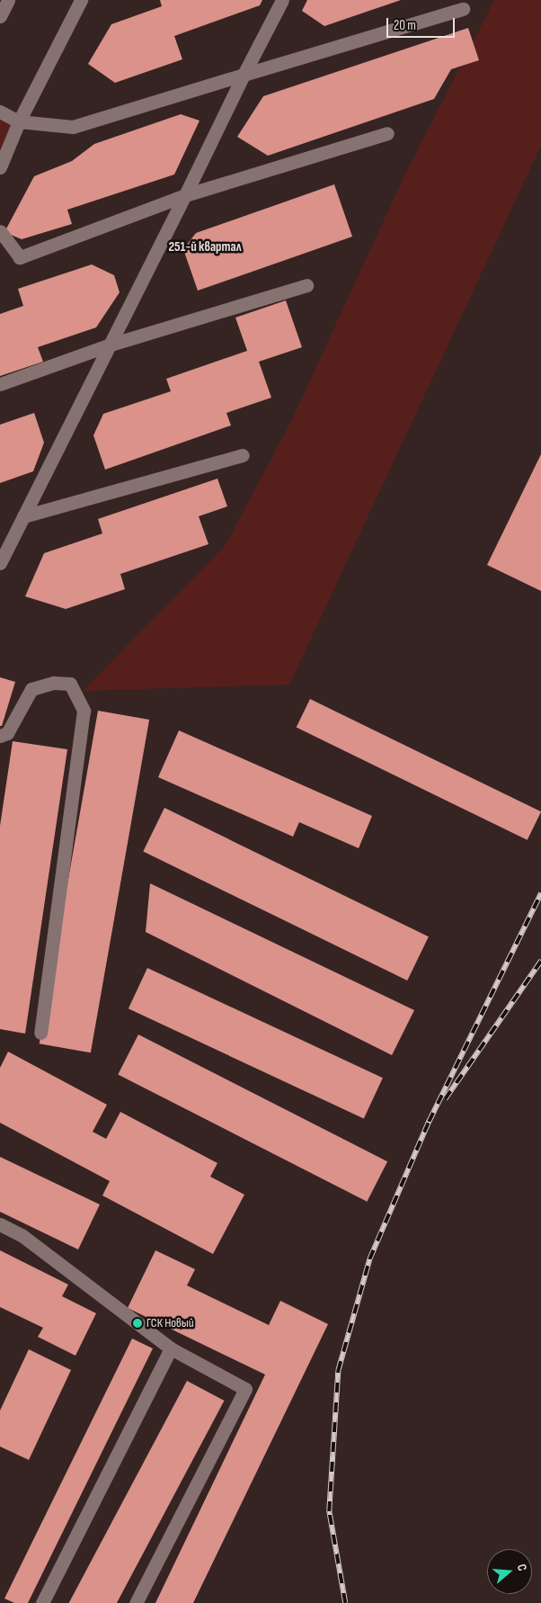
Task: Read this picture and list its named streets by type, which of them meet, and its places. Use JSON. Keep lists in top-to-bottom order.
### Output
{
  "districts": ["251-й квартал"],
  "places": ["ГСК Новый"],
  "scale_bar": "20 m",
  "north": "right"
}
